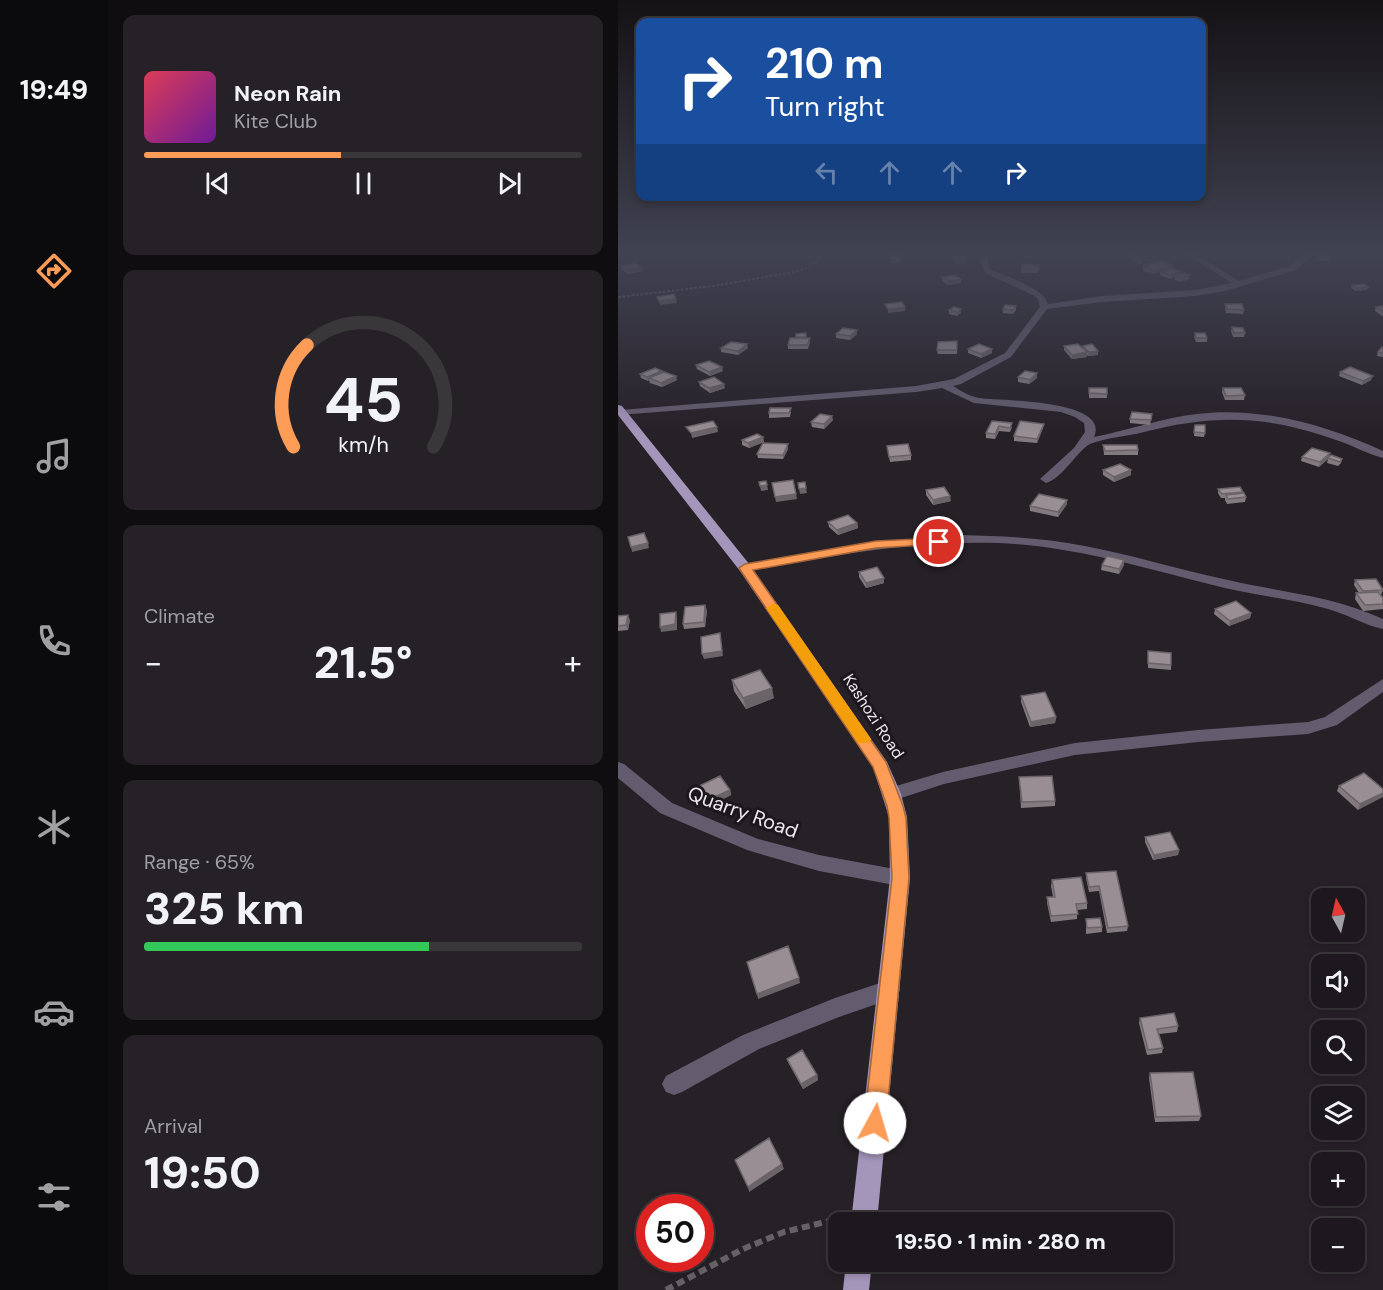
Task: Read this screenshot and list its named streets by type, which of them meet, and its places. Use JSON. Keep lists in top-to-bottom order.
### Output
{
  "streets": {
    "main road": ["Kashozi Road"],
    "street": ["Quarry Road"]
  },
  "crossings": [
    ["Kashozi Road", "Quarry Road"]
  ],
  "north": "top",
  "page": {
    "tabs": "19:49",
    "turn": ["210 m", "Turn right"],
    "song": ["Neon Rain", "Kite Club"],
    "tile": [
      "Climate",
      ["Range · 65%", "325 km"],
      ["Arrival", "19:50"]
    ],
    "heat": ["−", "21.5°", "+"],
    "map_buttons": ["+", "−"],
    "limit": "50",
    "trip": "19:50 · 1 min · 280 m",
    "gauge": ["45", "km/h"]
  }
}
